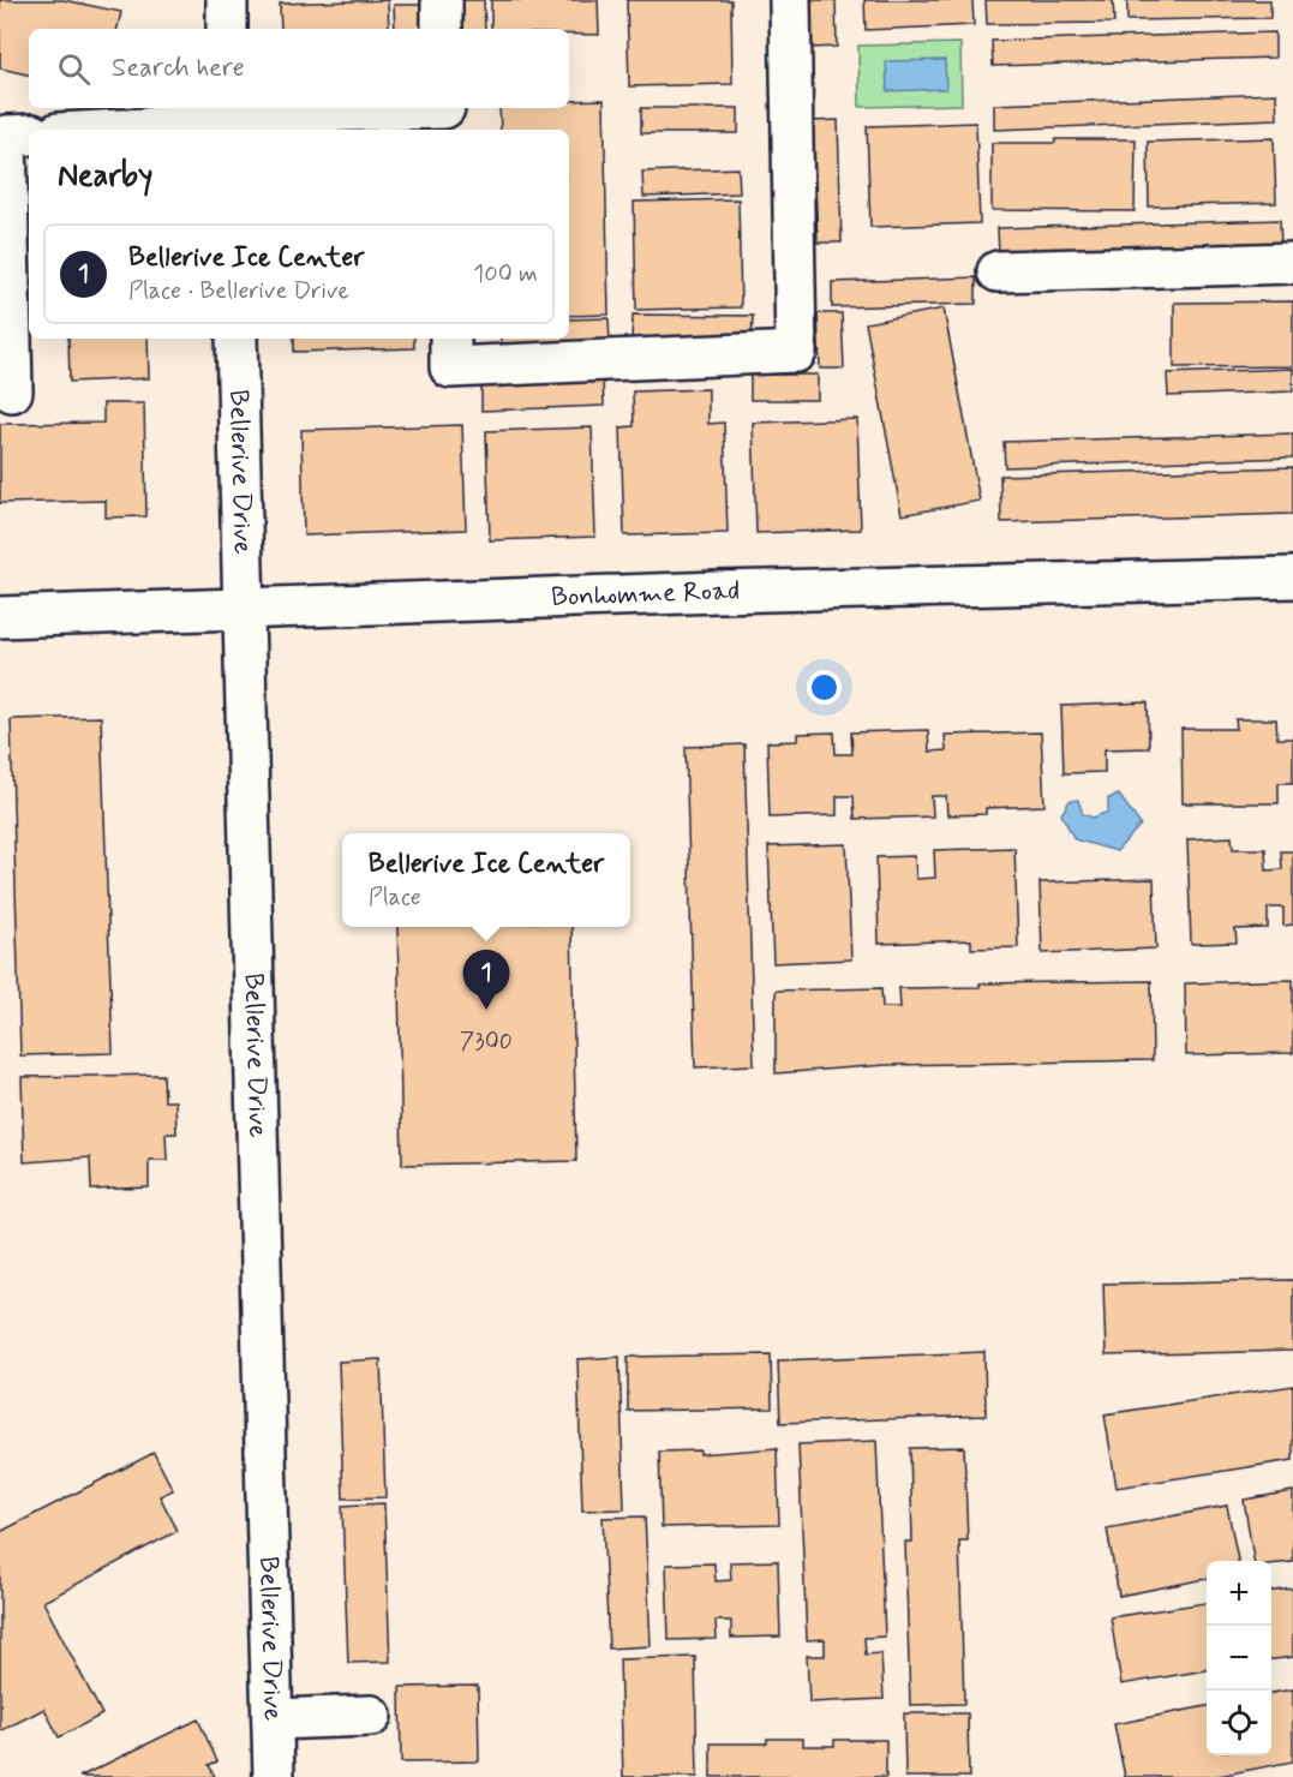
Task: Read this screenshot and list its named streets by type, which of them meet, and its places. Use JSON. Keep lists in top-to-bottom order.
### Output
{
  "streets": {
    "street": ["Bellerive Drive", "Bonhomme Road"]
  },
  "crossings": [
    ["Bellerive Drive", "Bonhomme Road"]
  ],
  "house_numbers": ["7300"],
  "page": {
    "search": "Search here",
    "heading": "Nearby",
    "list": [
      {
        "mark": "1",
        "name": "Bellerive Ice Center",
        "note": "Place · Bellerive Drive",
        "value": "100 m"
      }
    ],
    "popup": ["Bellerive Ice Center", "Place"],
    "pins": "1",
    "map_buttons": ["+", "−"]
  }
}
